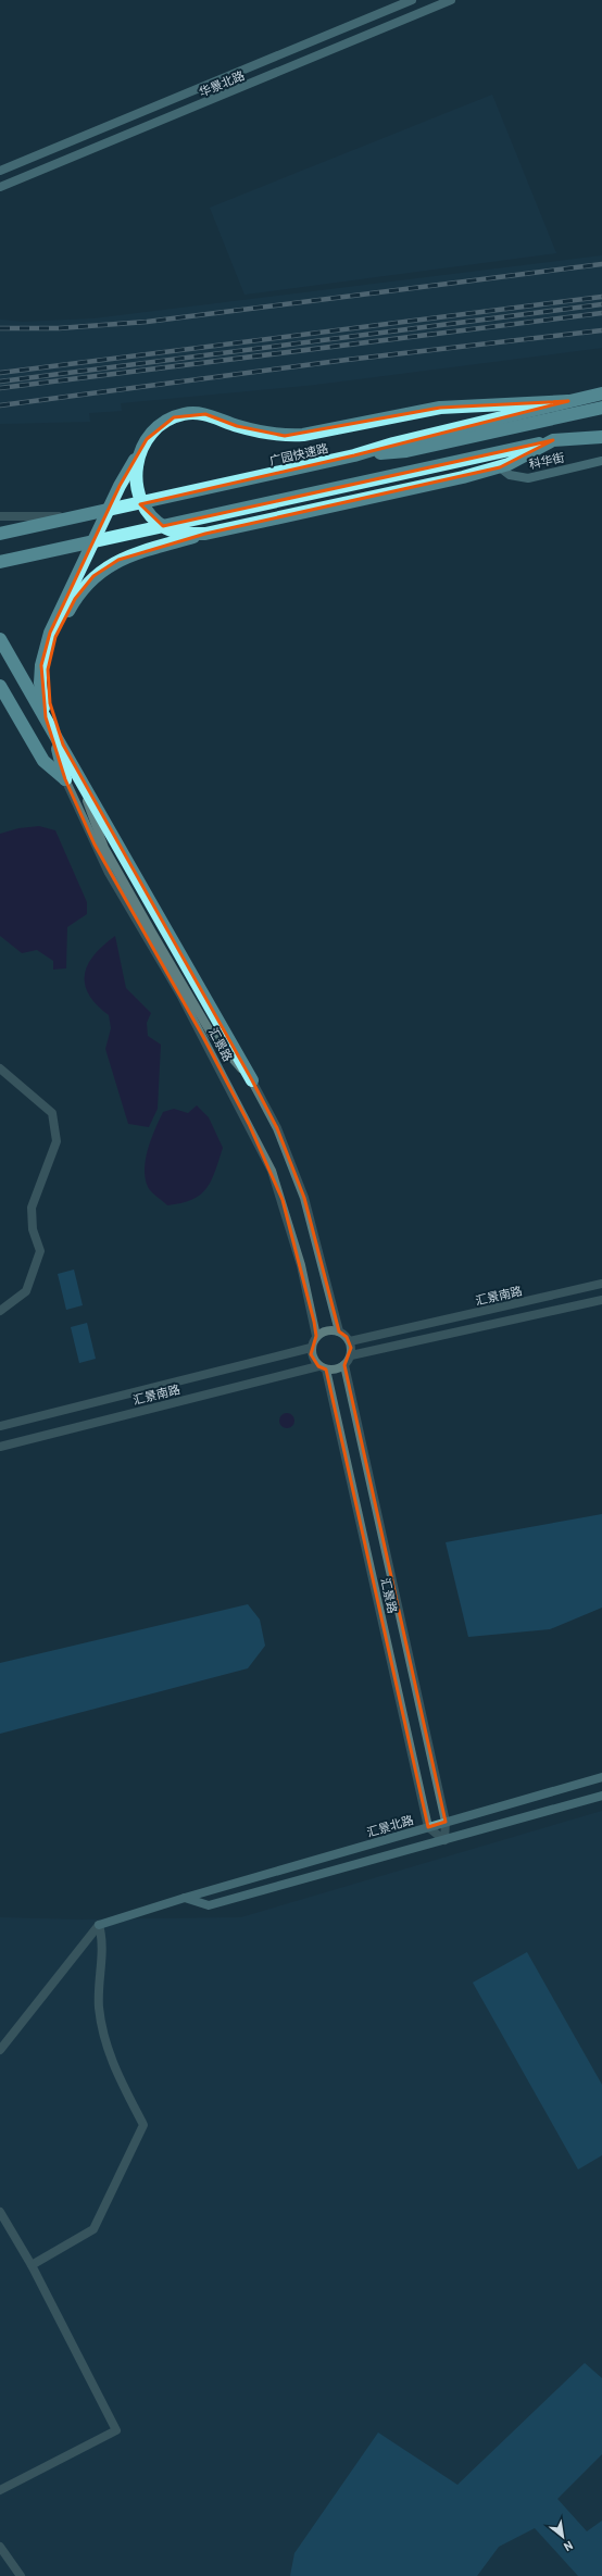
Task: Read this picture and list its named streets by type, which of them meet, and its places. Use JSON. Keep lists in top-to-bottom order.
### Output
{
  "streets": {
    "highway": ["广园快速路"],
    "street": [
      "华景北路",
      "科华街",
      "汇景路",
      "汇景南路",
      "汇景北路"
    ]
  },
  "crossings": [
    ["汇景路", "汇景南路"],
    ["汇景路", "汇景北路"]
  ],
  "north": "bottom right"
}
